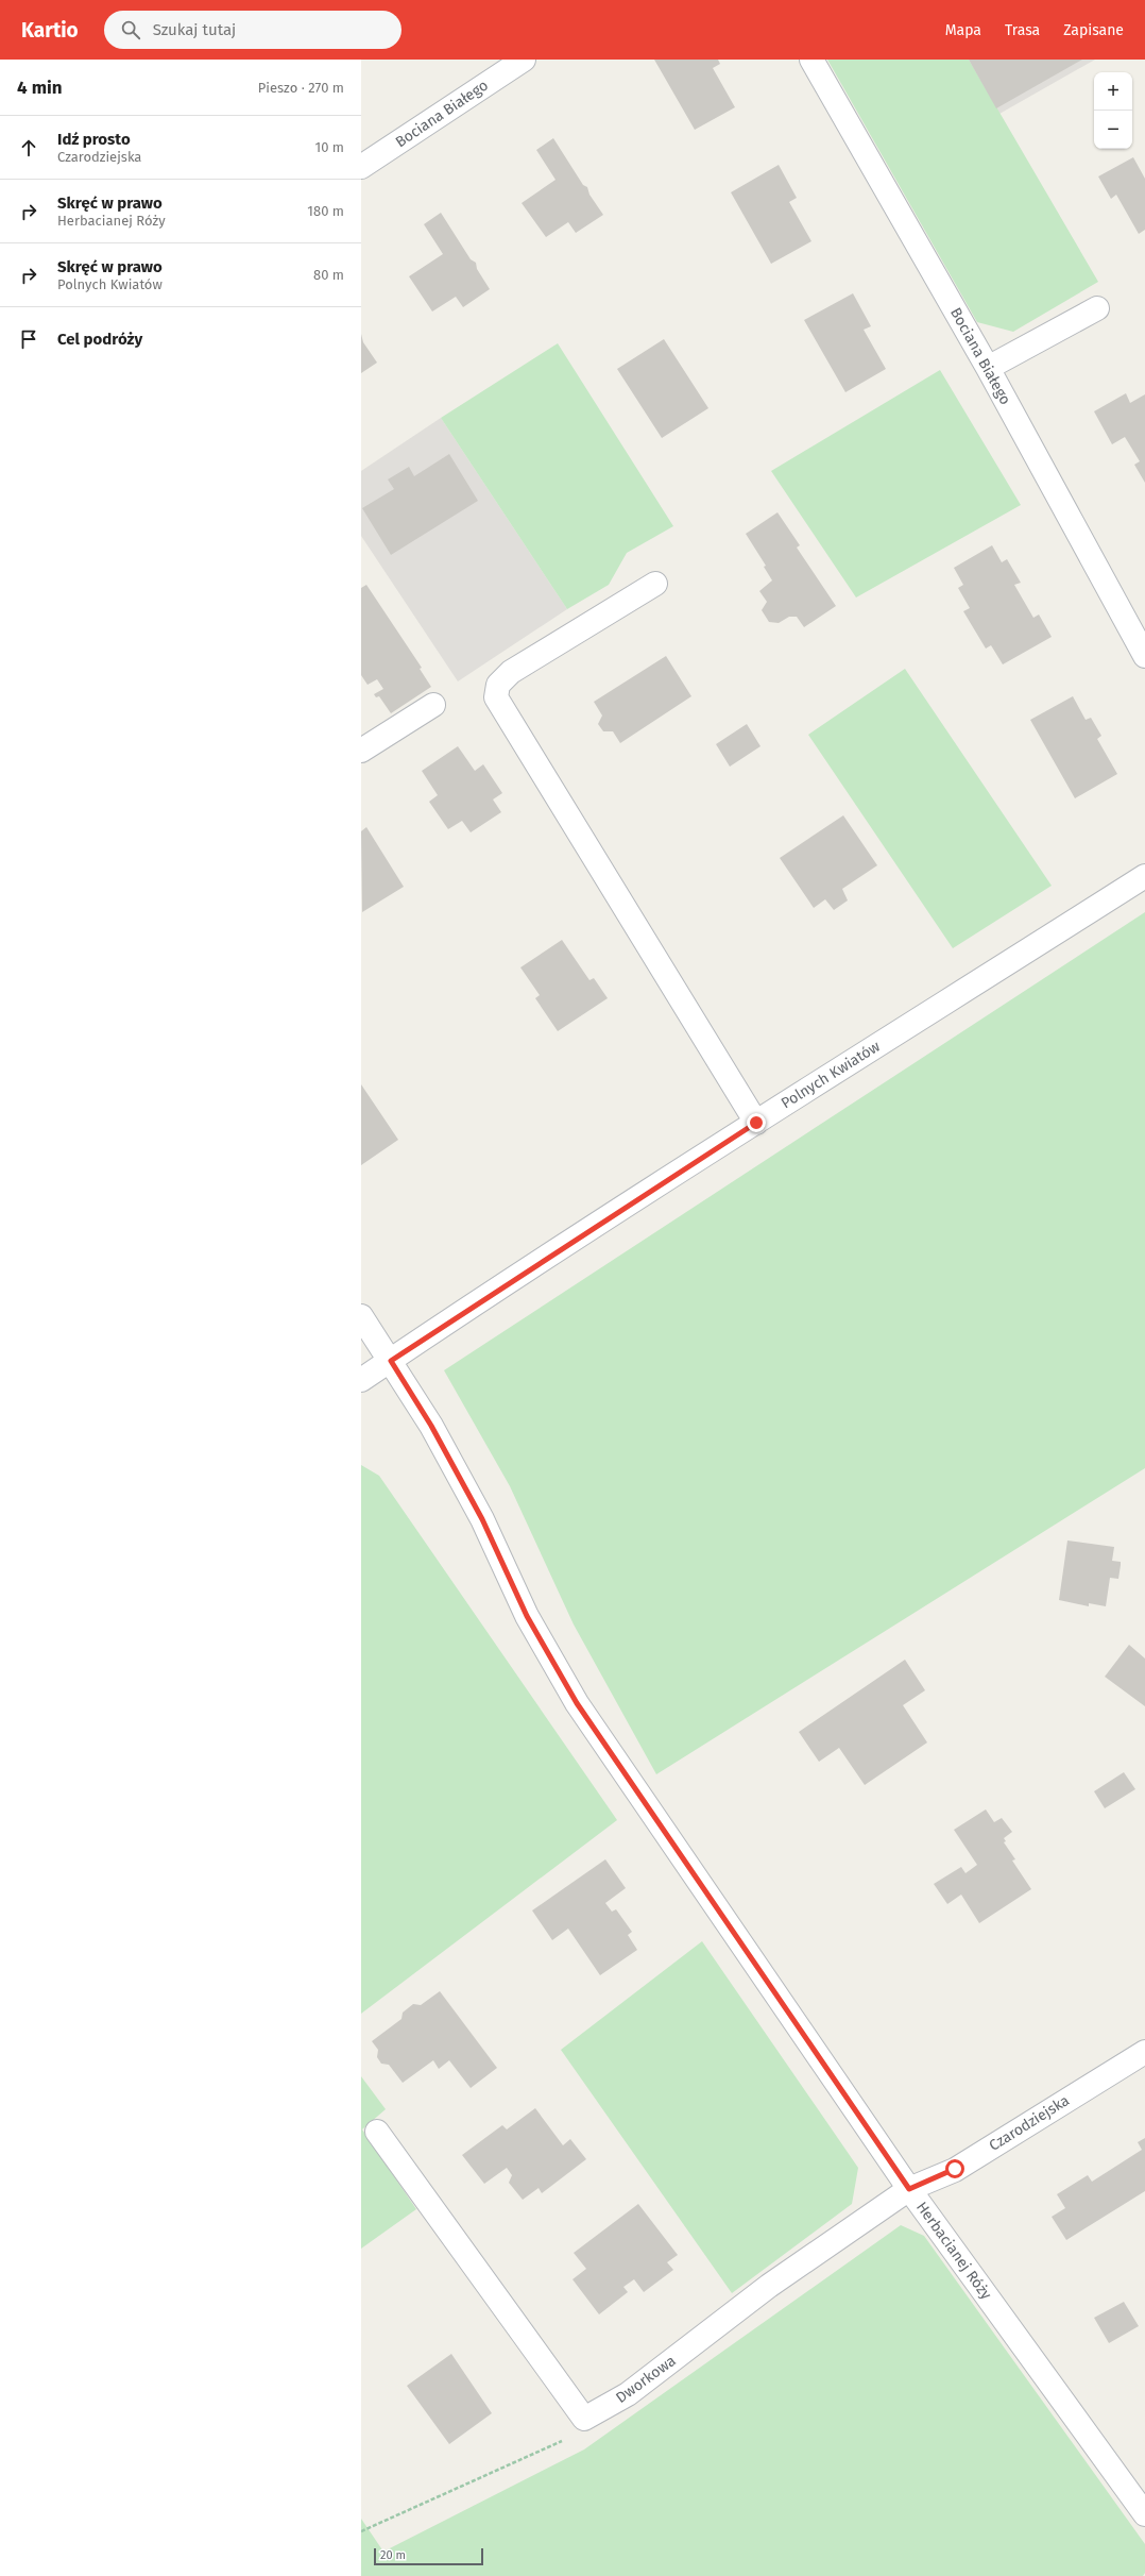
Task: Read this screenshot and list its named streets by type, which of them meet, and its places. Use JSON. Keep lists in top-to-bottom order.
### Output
{
  "streets": {
    "street": [
      "Bociana Białego",
      "Polnych Kwiatów",
      "Czarodziejska",
      "Herbacianej Róży",
      "Dworkowa"
    ]
  },
  "crossings": [
    ["Polnych Kwiatów", "Herbacianej Róży"],
    ["Czarodziejska", "Herbacianej Róży"],
    ["Czarodziejska", "Dworkowa"],
    ["Herbacianej Róży", "Dworkowa"]
  ],
  "scale_bar": "20 m",
  "page": {
    "header": "Kartio",
    "search": "Szukaj tutaj",
    "nav": ["Mapa", "Trasa", "Zapisane"],
    "heading": ["4 min", "Pieszo · 270 m"],
    "map_buttons": ["+", "−"],
    "list": [
      ["Idź prosto", "Czarodziejska", "10 m"],
      ["Skręć w prawo", "Herbacianej Róży", "180 m"],
      ["Skręć w prawo", "Polnych Kwiatów", "80 m"],
      "Cel podróży"
    ],
    "scale": "20 m"
  }
}
